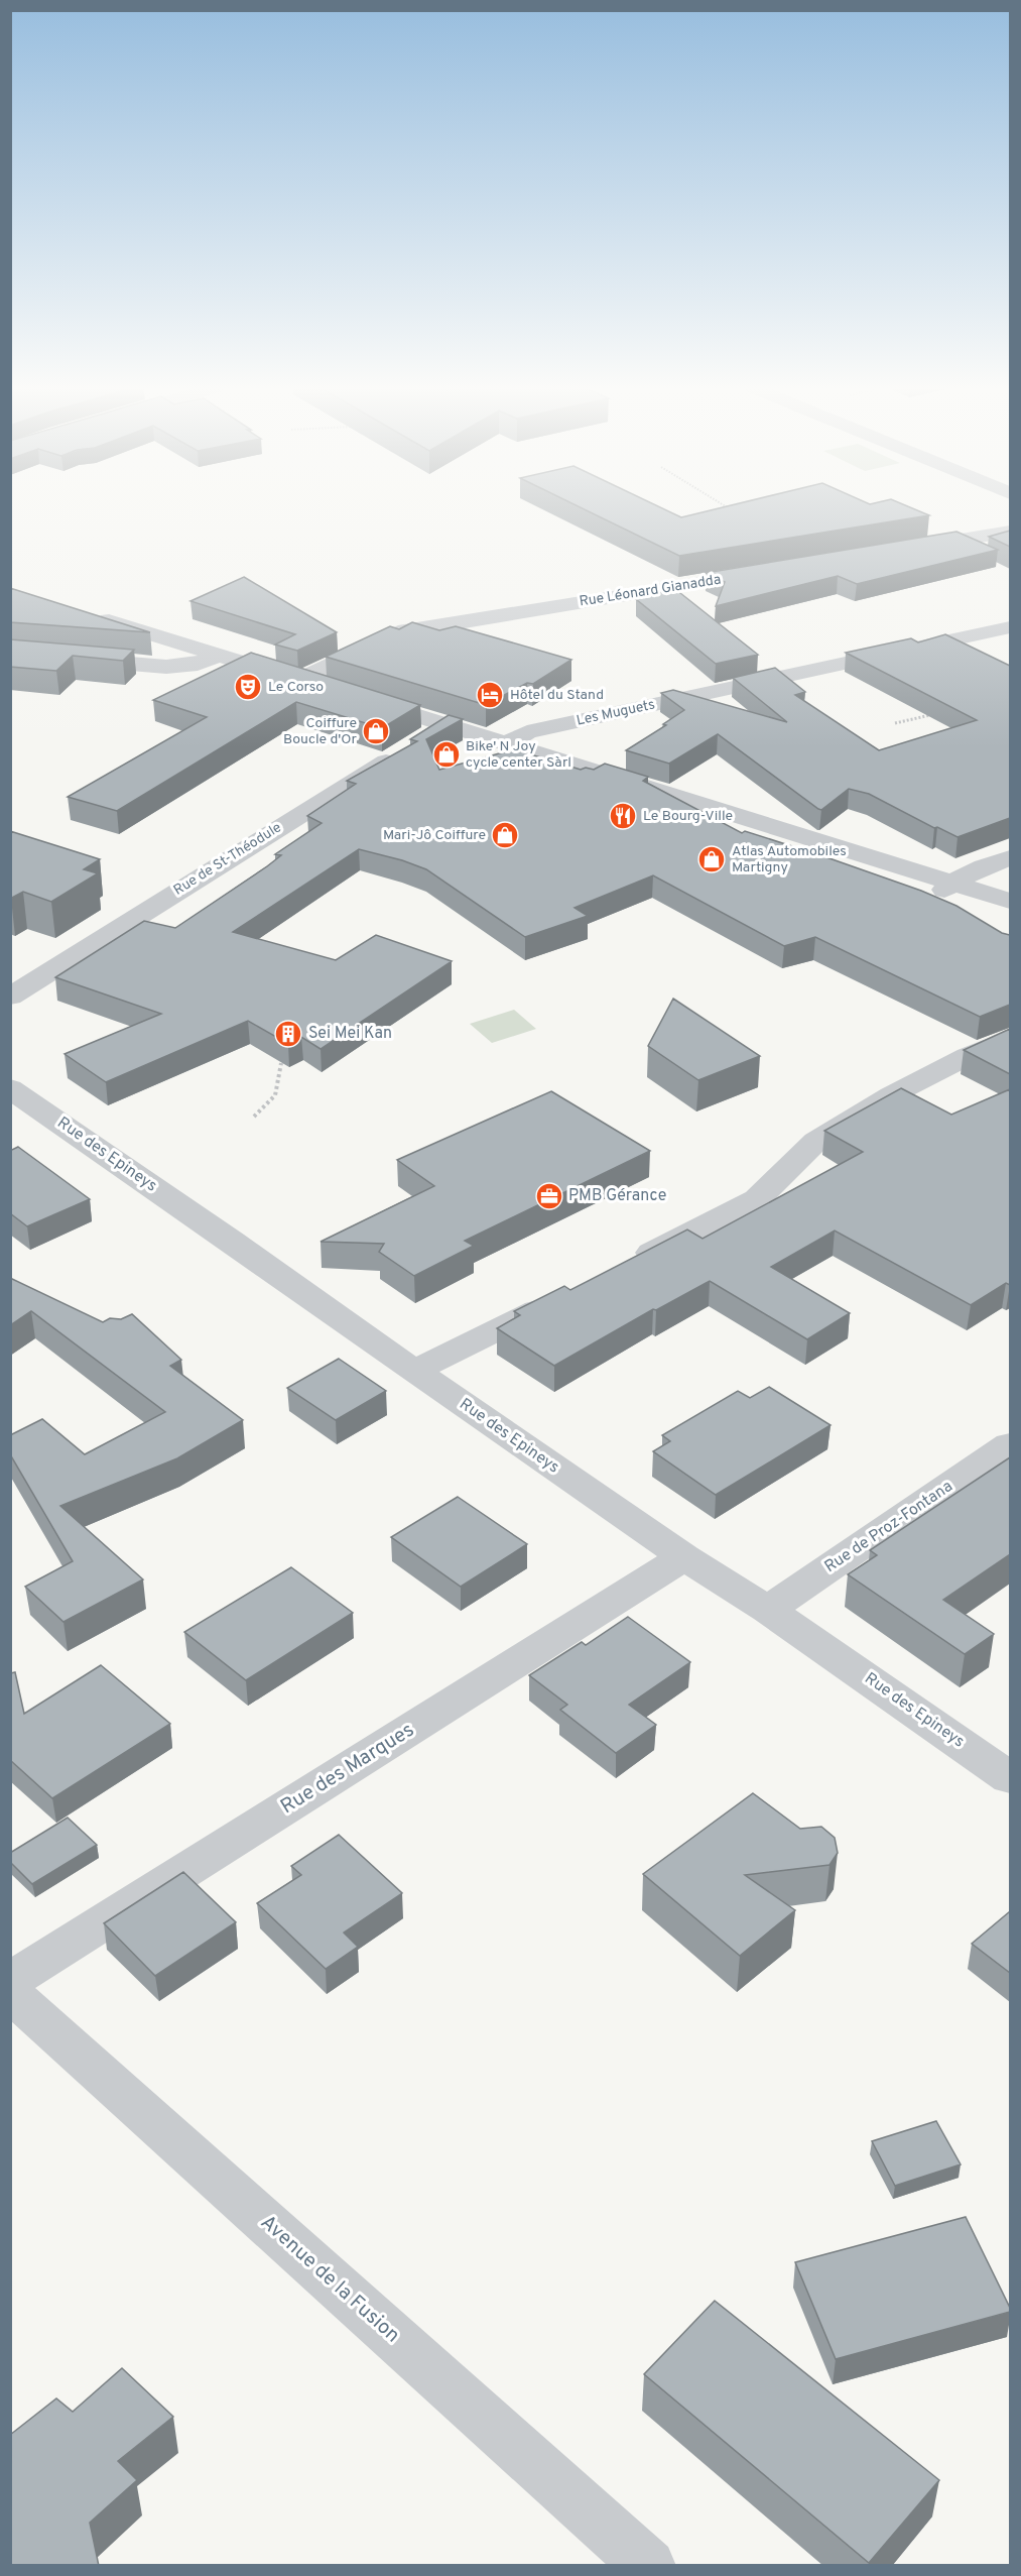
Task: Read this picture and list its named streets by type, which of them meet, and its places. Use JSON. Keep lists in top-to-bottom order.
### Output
{
  "streets": {
    "street": [
      "Rue Léonard Gianadda",
      "Les Muguets",
      "Rue de St-Théodule",
      "Rue des Epineys",
      "Rue de Proz-Fontana",
      "Rue des Marques",
      "Avenue de la Fusion"
    ]
  },
  "crossings": [
    ["Rue des Epineys", "Rue de Proz-Fontana"],
    ["Rue des Epineys", "Rue des Marques"]
  ],
  "places": {
    "theatre": ["Le Corso"],
    "hotel": ["Hôtel du Stand"],
    "shop": [
      "Coiffure Boucle d'Or",
      "Bike' N Joy cycle center Sàrl",
      "Mari-Jô Coiffure",
      "Atlas Automobiles Martigny"
    ],
    "restaurant": ["Le Bourg-Ville"],
    "building": ["Sei Mei Kan"],
    "office": ["PMB Gérance"]
  }
}
